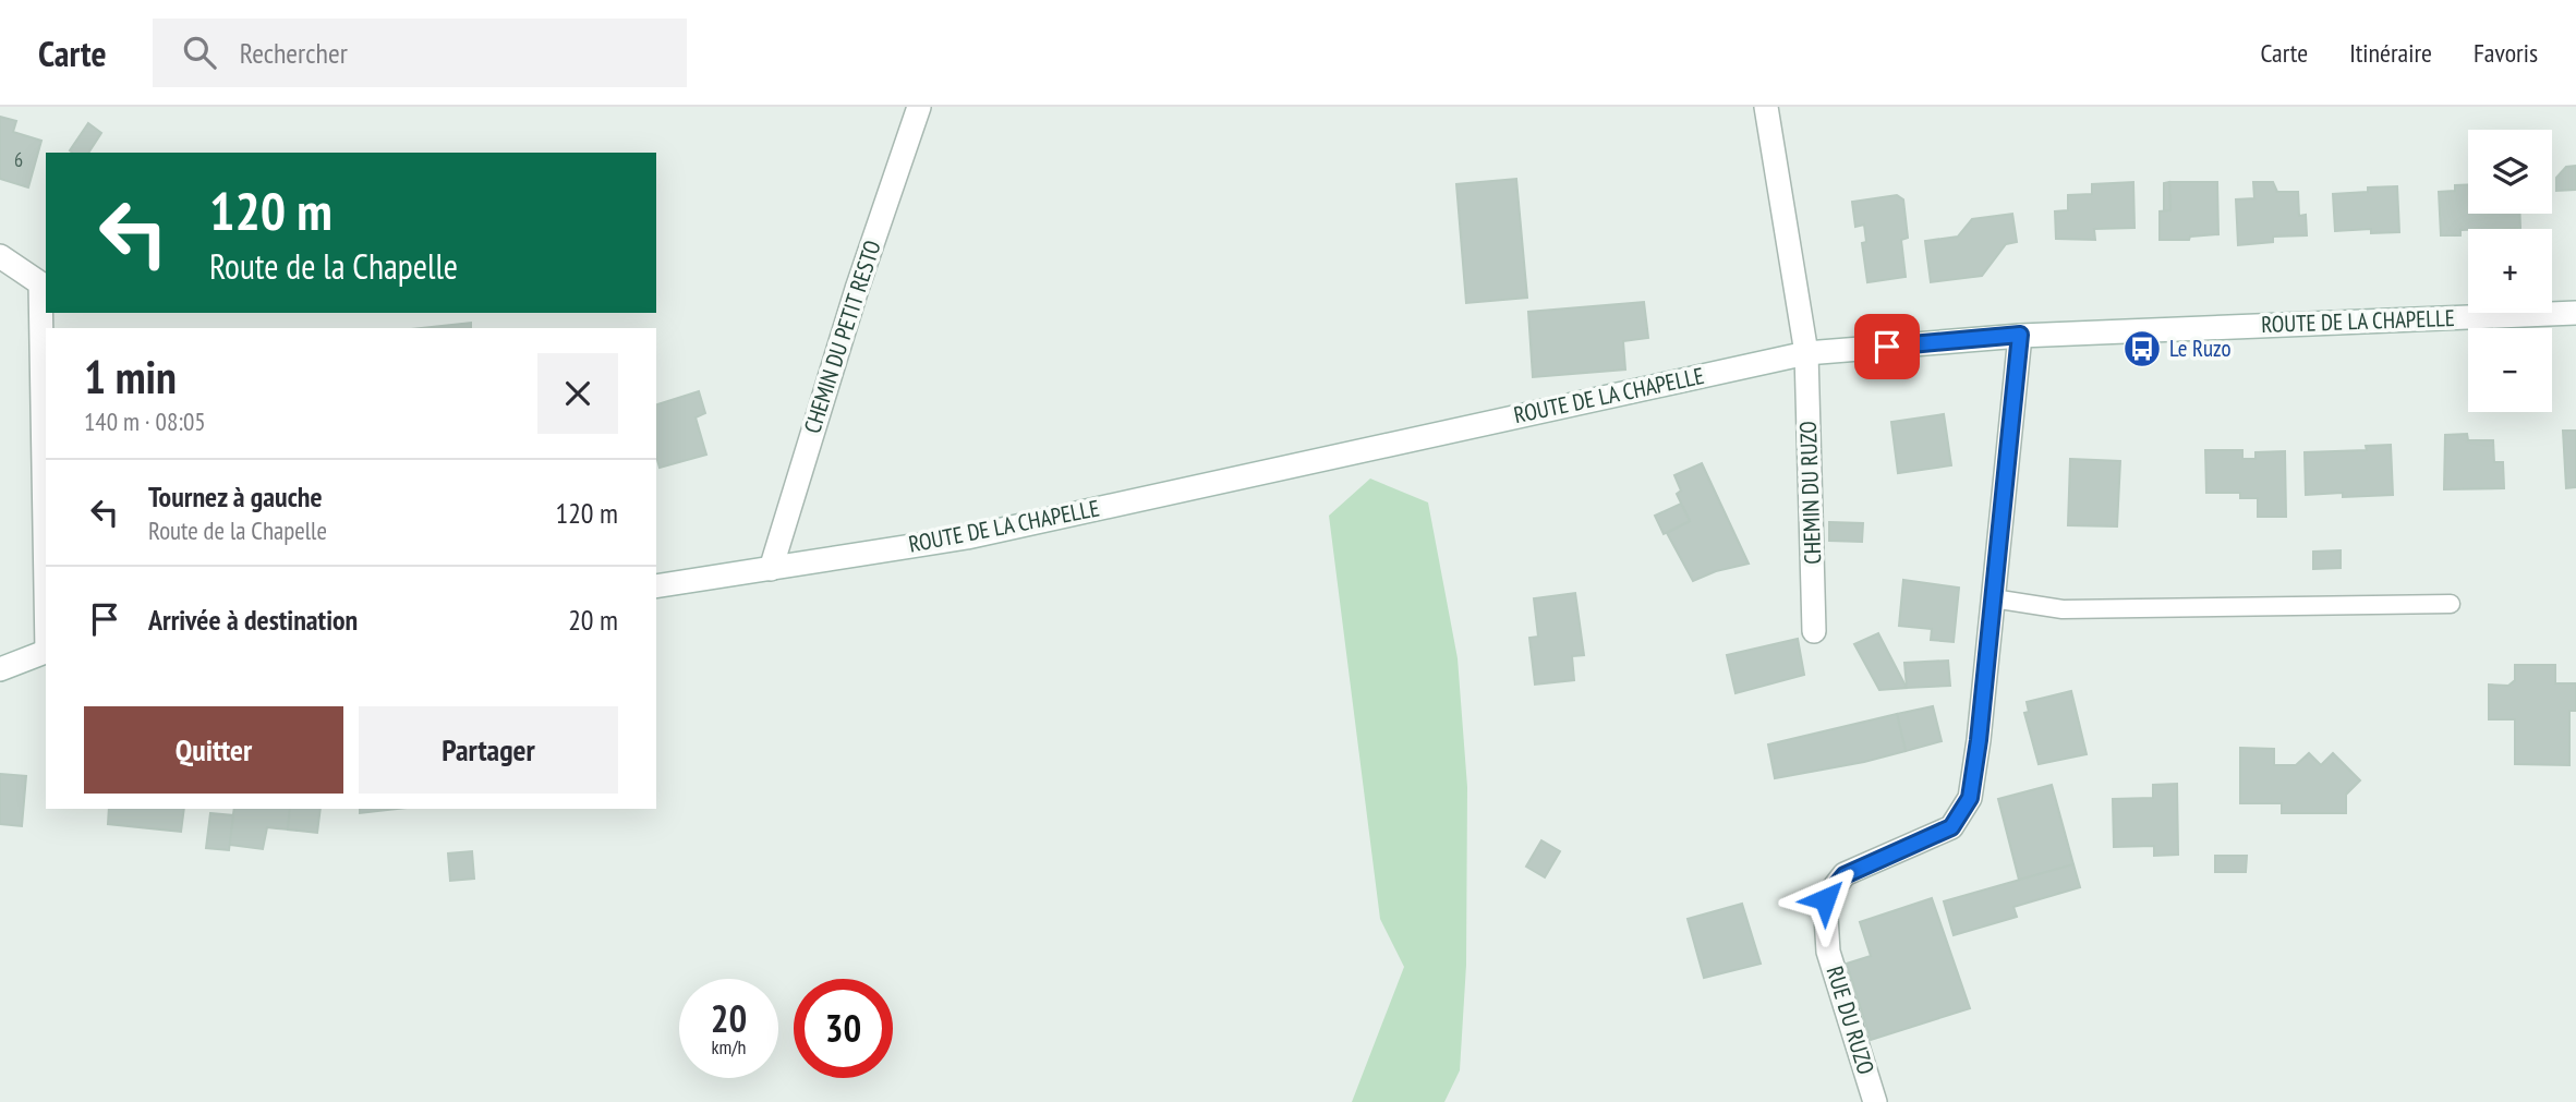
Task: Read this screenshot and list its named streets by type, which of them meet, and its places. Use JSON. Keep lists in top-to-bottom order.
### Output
{
  "streets": {
    "street": [
      "ROUTE DE LA CHAPELLE",
      "CHEMIN DU PETIT RESTO",
      "CHEMIN DU RUZO",
      "RUE DU RUZO"
    ]
  },
  "crossings": [
    ["ROUTE DE LA CHAPELLE", "CHEMIN DU PETIT RESTO"],
    ["ROUTE DE LA CHAPELLE", "CHEMIN DU RUZO"],
    ["ROUTE DE LA CHAPELLE", "RUE DU RUZO"]
  ],
  "places": {
    "bus stop": ["Le Ruzo"]
  },
  "house_numbers": ["6"],
  "page": {
    "header": "Carte",
    "search": "Rechercher",
    "nav": ["Carte", "Itinéraire", "Favoris"],
    "map_buttons": ["+", "−"],
    "turn": ["120 m", "Route de la Chapelle"],
    "heading": ["1 min", "140 m · 08:05"],
    "list": [
      {
        "name": "Tournez à gauche",
        "note": "Route de la Chapelle",
        "value": "120 m"
      },
      {
        "name": "Arrivée à destination",
        "value": "20 m"
      }
    ],
    "buttons": ["Quitter", "Partager"],
    "speed": "20 km/h",
    "limit": "30"
  }
}
